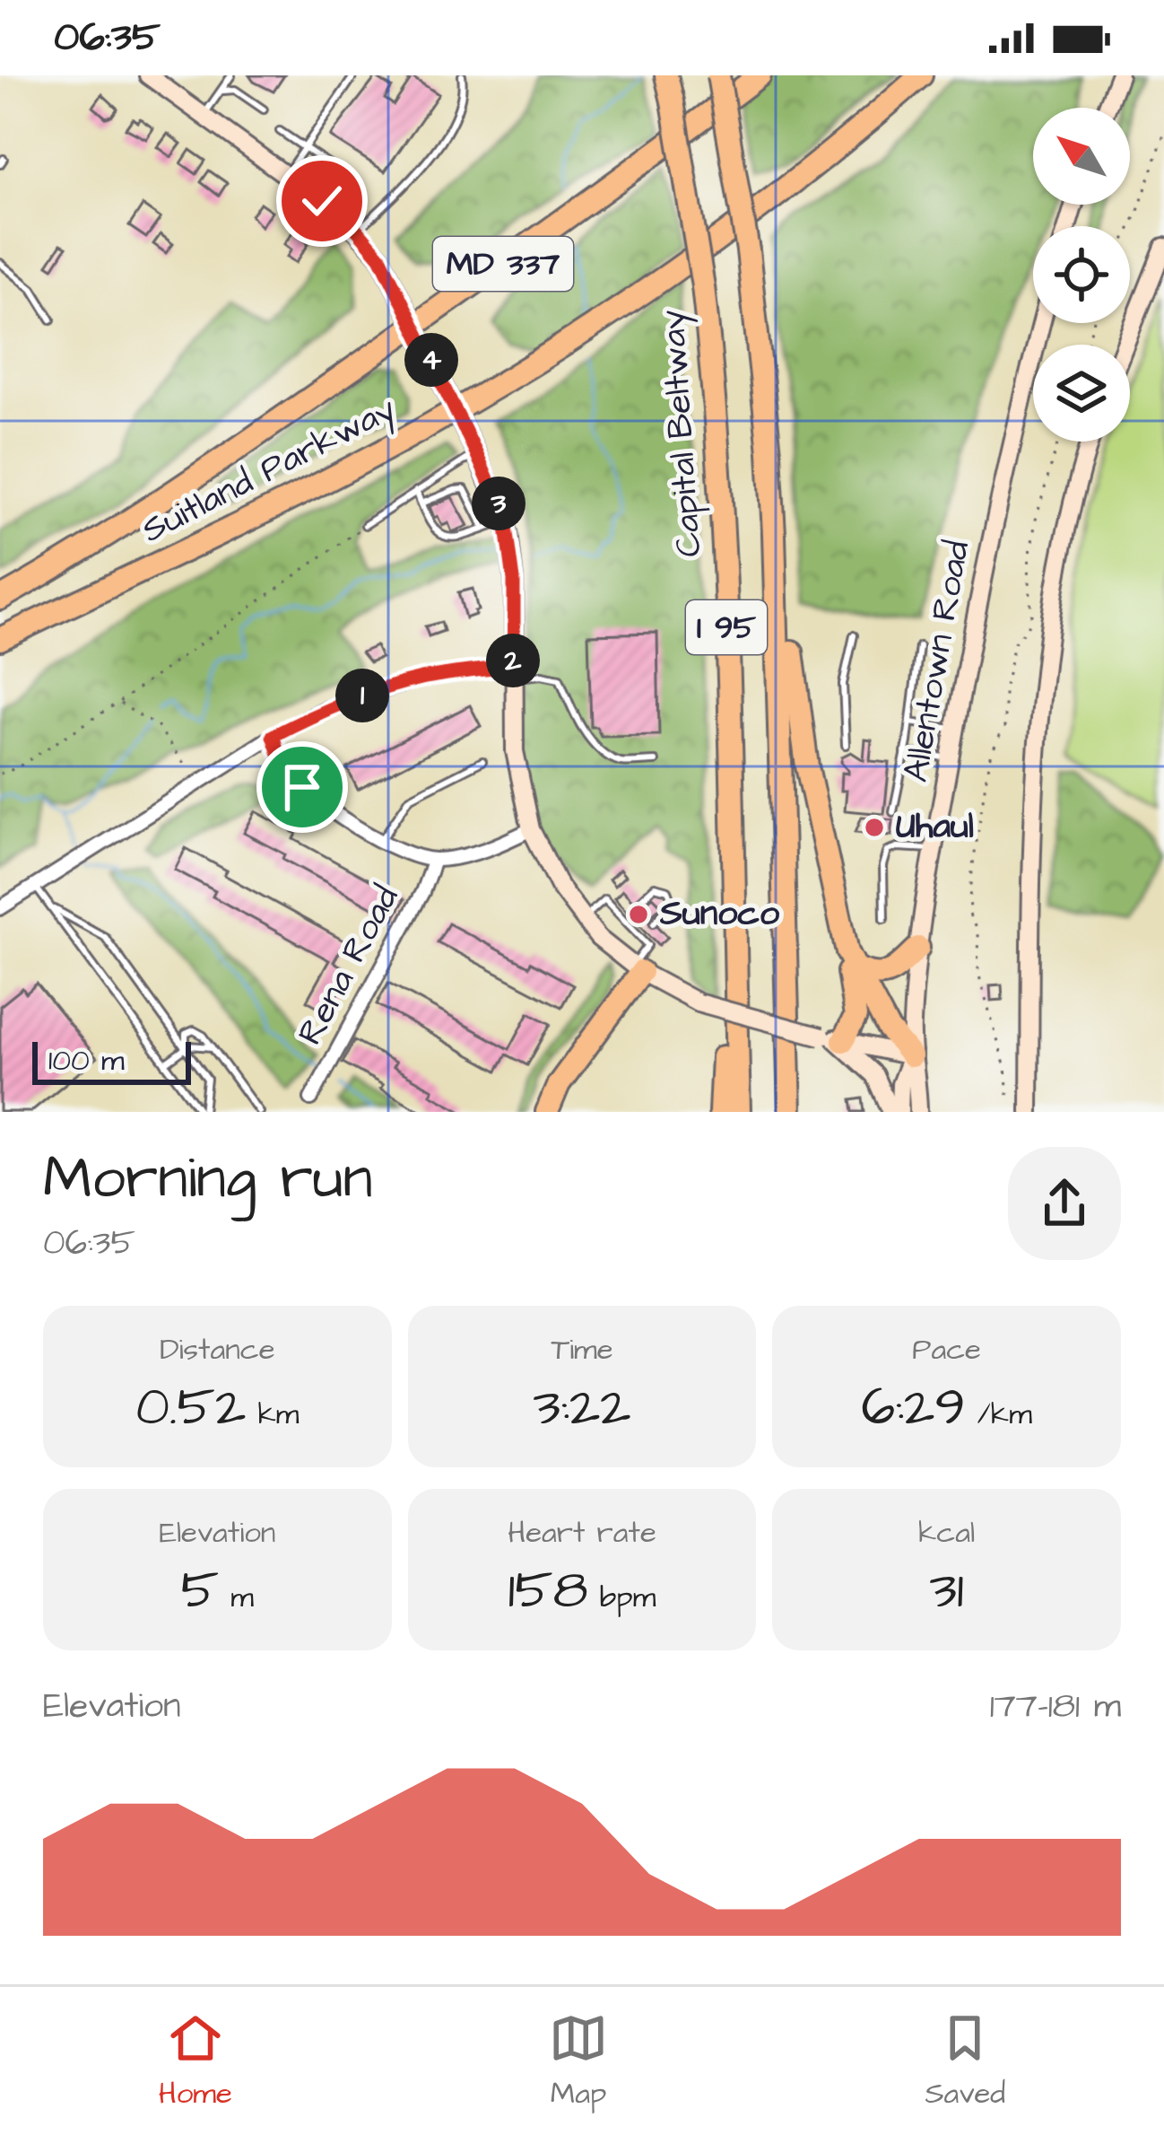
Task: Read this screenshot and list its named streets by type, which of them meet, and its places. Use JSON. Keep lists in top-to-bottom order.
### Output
{
  "streets": {
    "highway": [
      "MD 337",
      "Capital Beltway",
      "Suitland Parkway",
      "I 95"
    ],
    "main road": ["Allentown Road"],
    "street": ["Rena Road"]
  },
  "crossings": [
    ["MD 337", "Suitland Parkway"],
    ["MD 337", "Allentown Road"],
    ["MD 337", "Rena Road"]
  ],
  "places": ["Uhaul", "Sunoco"],
  "scale_bar": "100 m",
  "north": "top left",
  "page": {
    "status": "06:35",
    "pins": [
      "4",
      "3",
      "2",
      "1"
    ],
    "scale": "100 m",
    "heading": ["Morning run", "06:35"],
    "stats": [
      ["Distance", "0.52 km"],
      ["Time", "3:22"],
      ["Pace", "6:29 /km"],
      ["Elevation", "5 m"],
      ["Heart rate", "158 bpm"],
      ["kcal", "31"]
    ],
    "chart": ["Elevation", "177–181 m"],
    "tabs": ["Home", "Map", "Saved"]
  }
}
